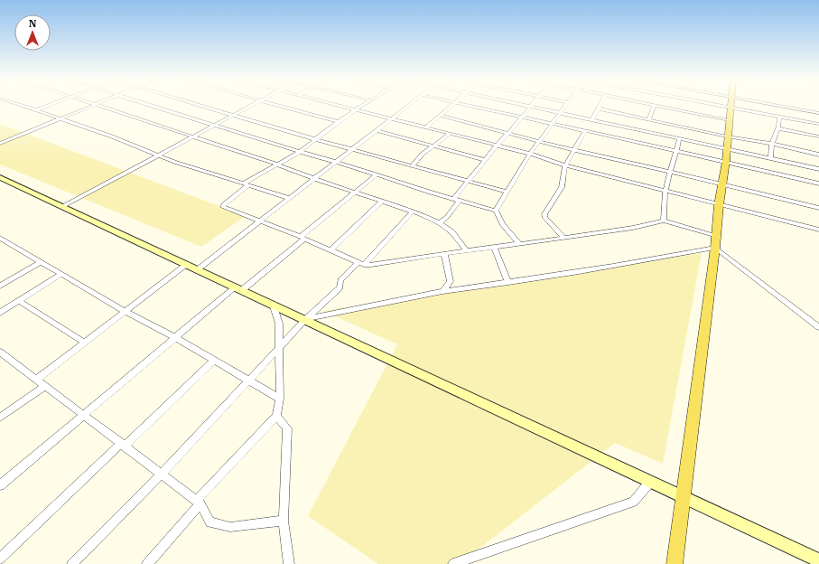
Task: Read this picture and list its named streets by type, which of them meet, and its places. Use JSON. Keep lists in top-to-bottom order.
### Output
{
  "north": "top"
}
